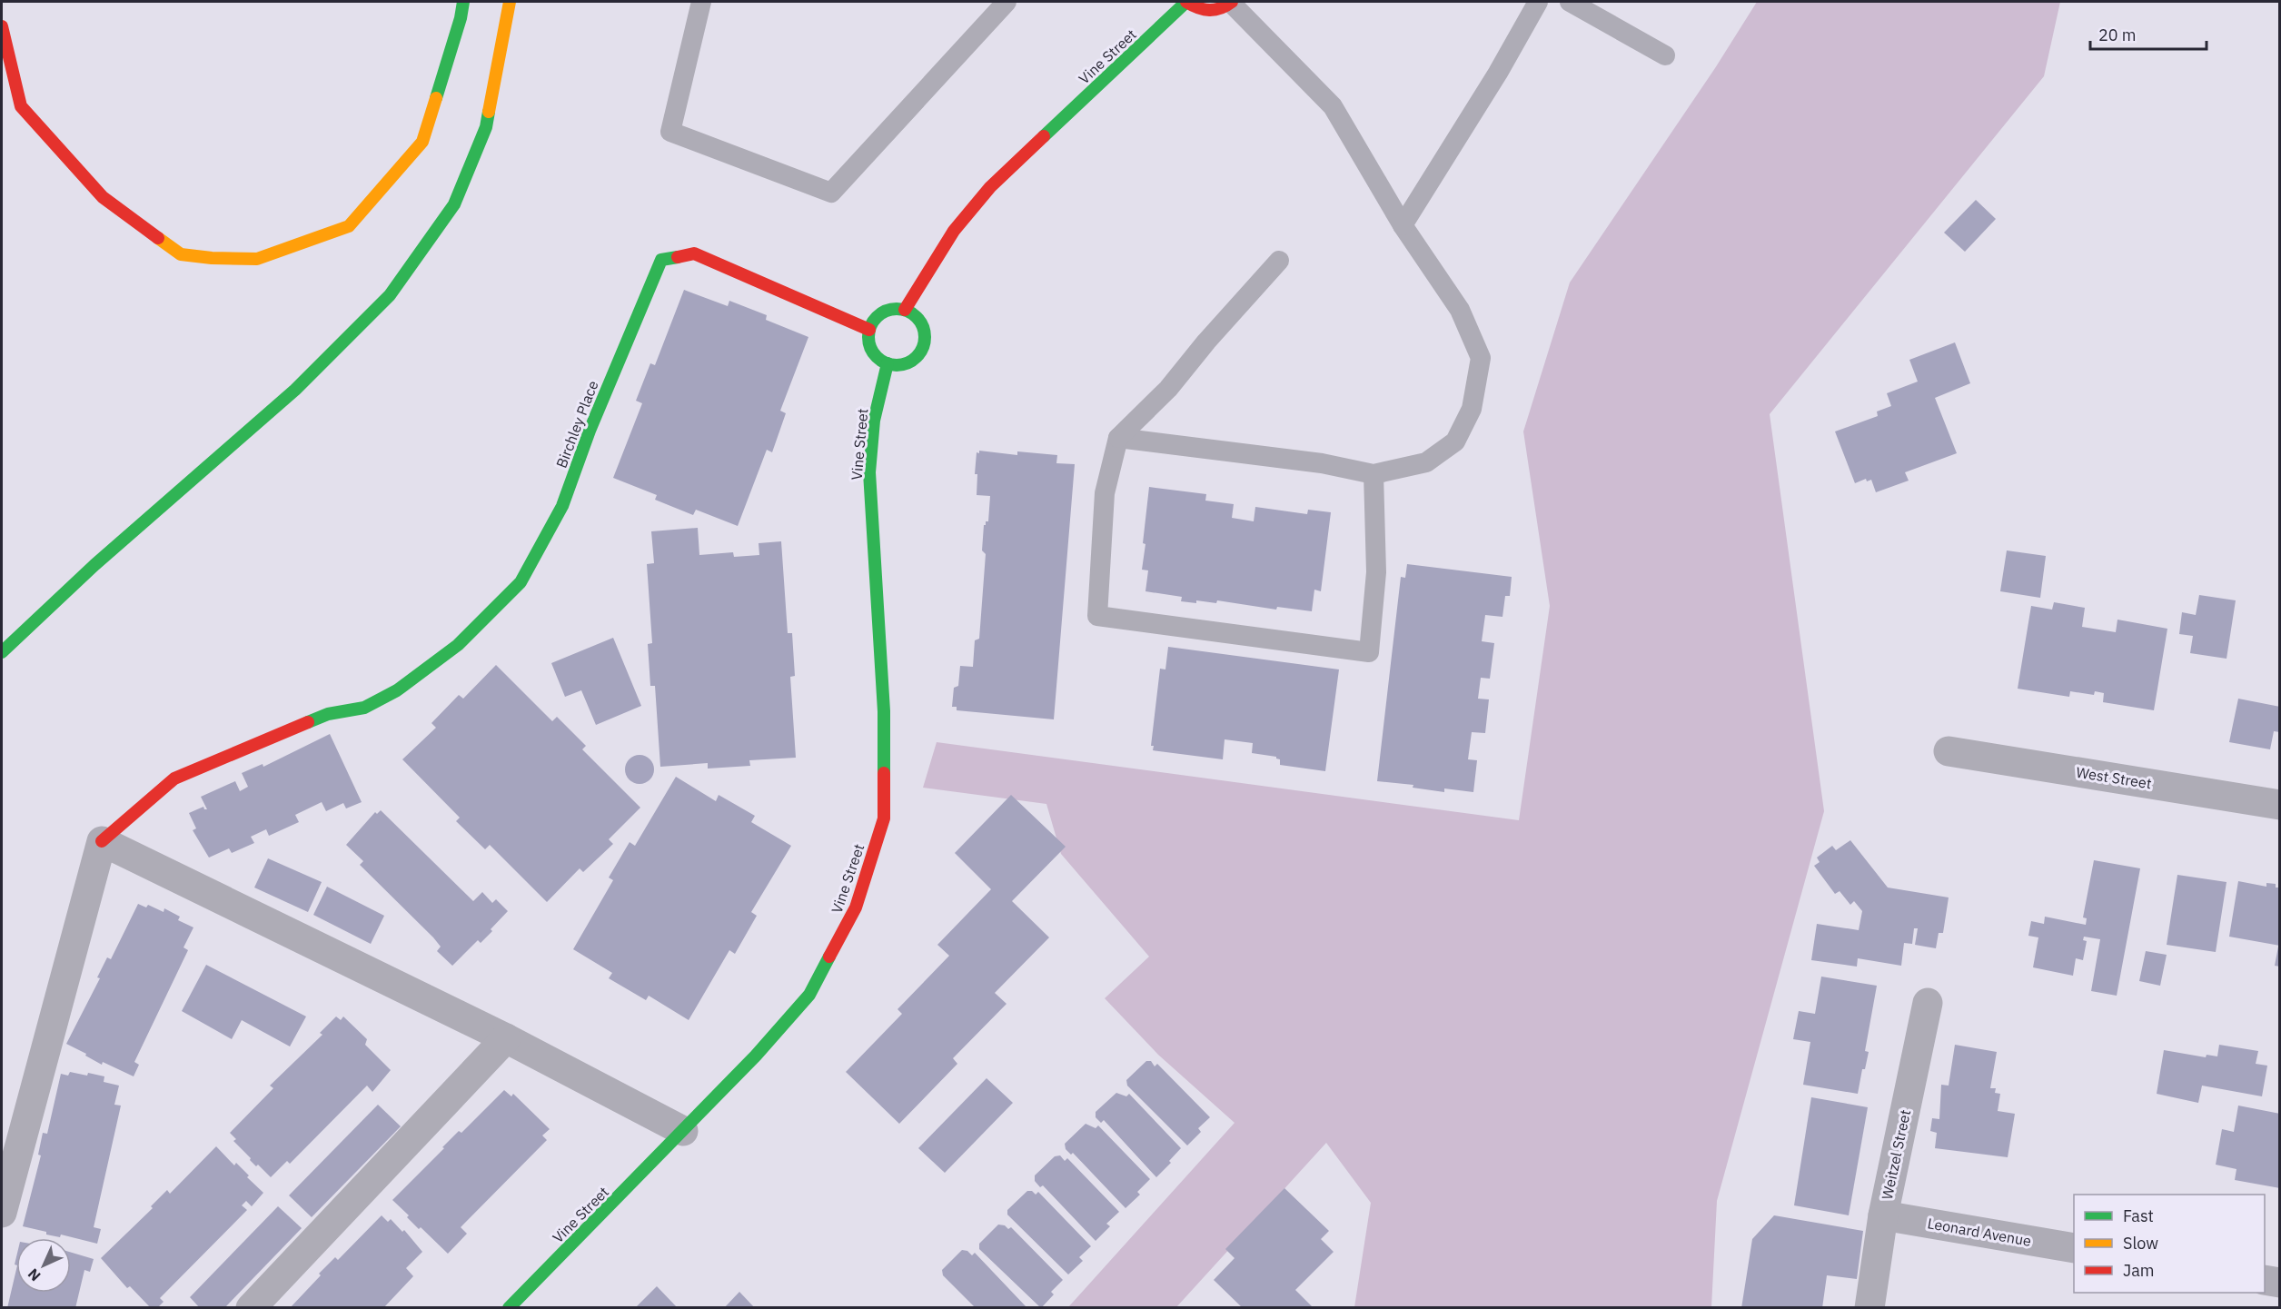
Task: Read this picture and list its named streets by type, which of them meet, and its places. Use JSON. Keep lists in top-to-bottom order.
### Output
{
  "streets": {
    "main road": ["Vine Street", "Birchley Place"],
    "street": ["West Street", "Weitzel Street", "Leonard Avenue"]
  },
  "crossings": [
    ["Vine Street", "Birchley Place"],
    ["Weitzel Street", "Leonard Avenue"]
  ],
  "legend": ["Fast", "Slow", "Jam"],
  "scale_bar": "20 m",
  "north": "bottom left"
}
